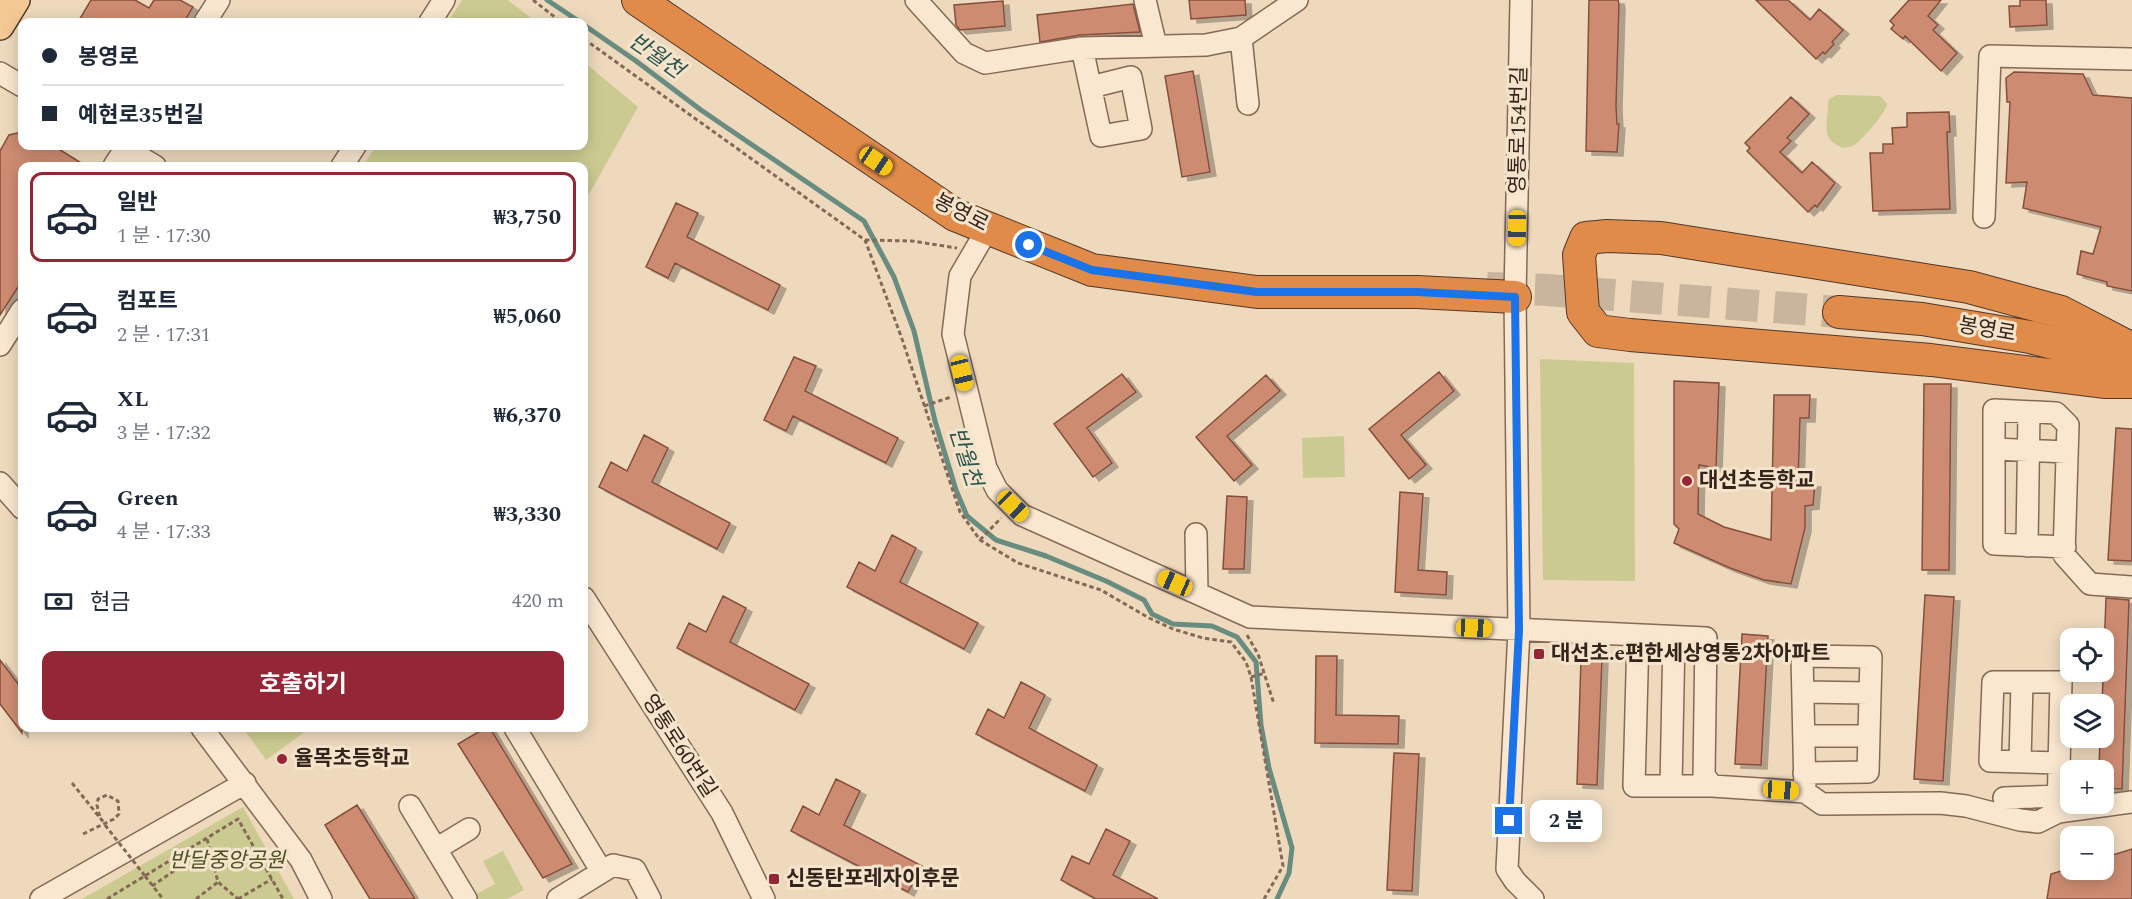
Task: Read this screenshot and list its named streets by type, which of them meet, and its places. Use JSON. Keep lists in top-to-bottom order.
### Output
{
  "streets": {
    "highway": ["봉영로"],
    "street": ["영통로154번길", "영통로60번길"]
  },
  "crossings": [
    ["영통로154번길", "봉영로"]
  ],
  "water": ["반월천"],
  "parks": ["반달중앙공원"],
  "places": {
    "other": ["대선초등학교", "율목초등학교"],
    "transit": ["대선초.e편한세상영통2차아파트", "신동탄포레자이후문"]
  },
  "page": {
    "banner": ["봉영로", "예현로35번길"],
    "list": [
      {
        "name": "일반",
        "note": "1 분 · 17:30",
        "value": "₩3,750"
      },
      {
        "name": "컴포트",
        "note": "2 분 · 17:31",
        "value": "₩5,060"
      },
      {
        "name": "XL",
        "note": "3 분 · 17:32",
        "value": "₩6,370"
      },
      {
        "name": "Green",
        "note": "4 분 · 17:33",
        "value": "₩3,330"
      }
    ],
    "pay": ["현금", "420 m"],
    "map_buttons": ["+", "−"],
    "buttons": "호출하기",
    "bubble": "2 분"
  }
}
